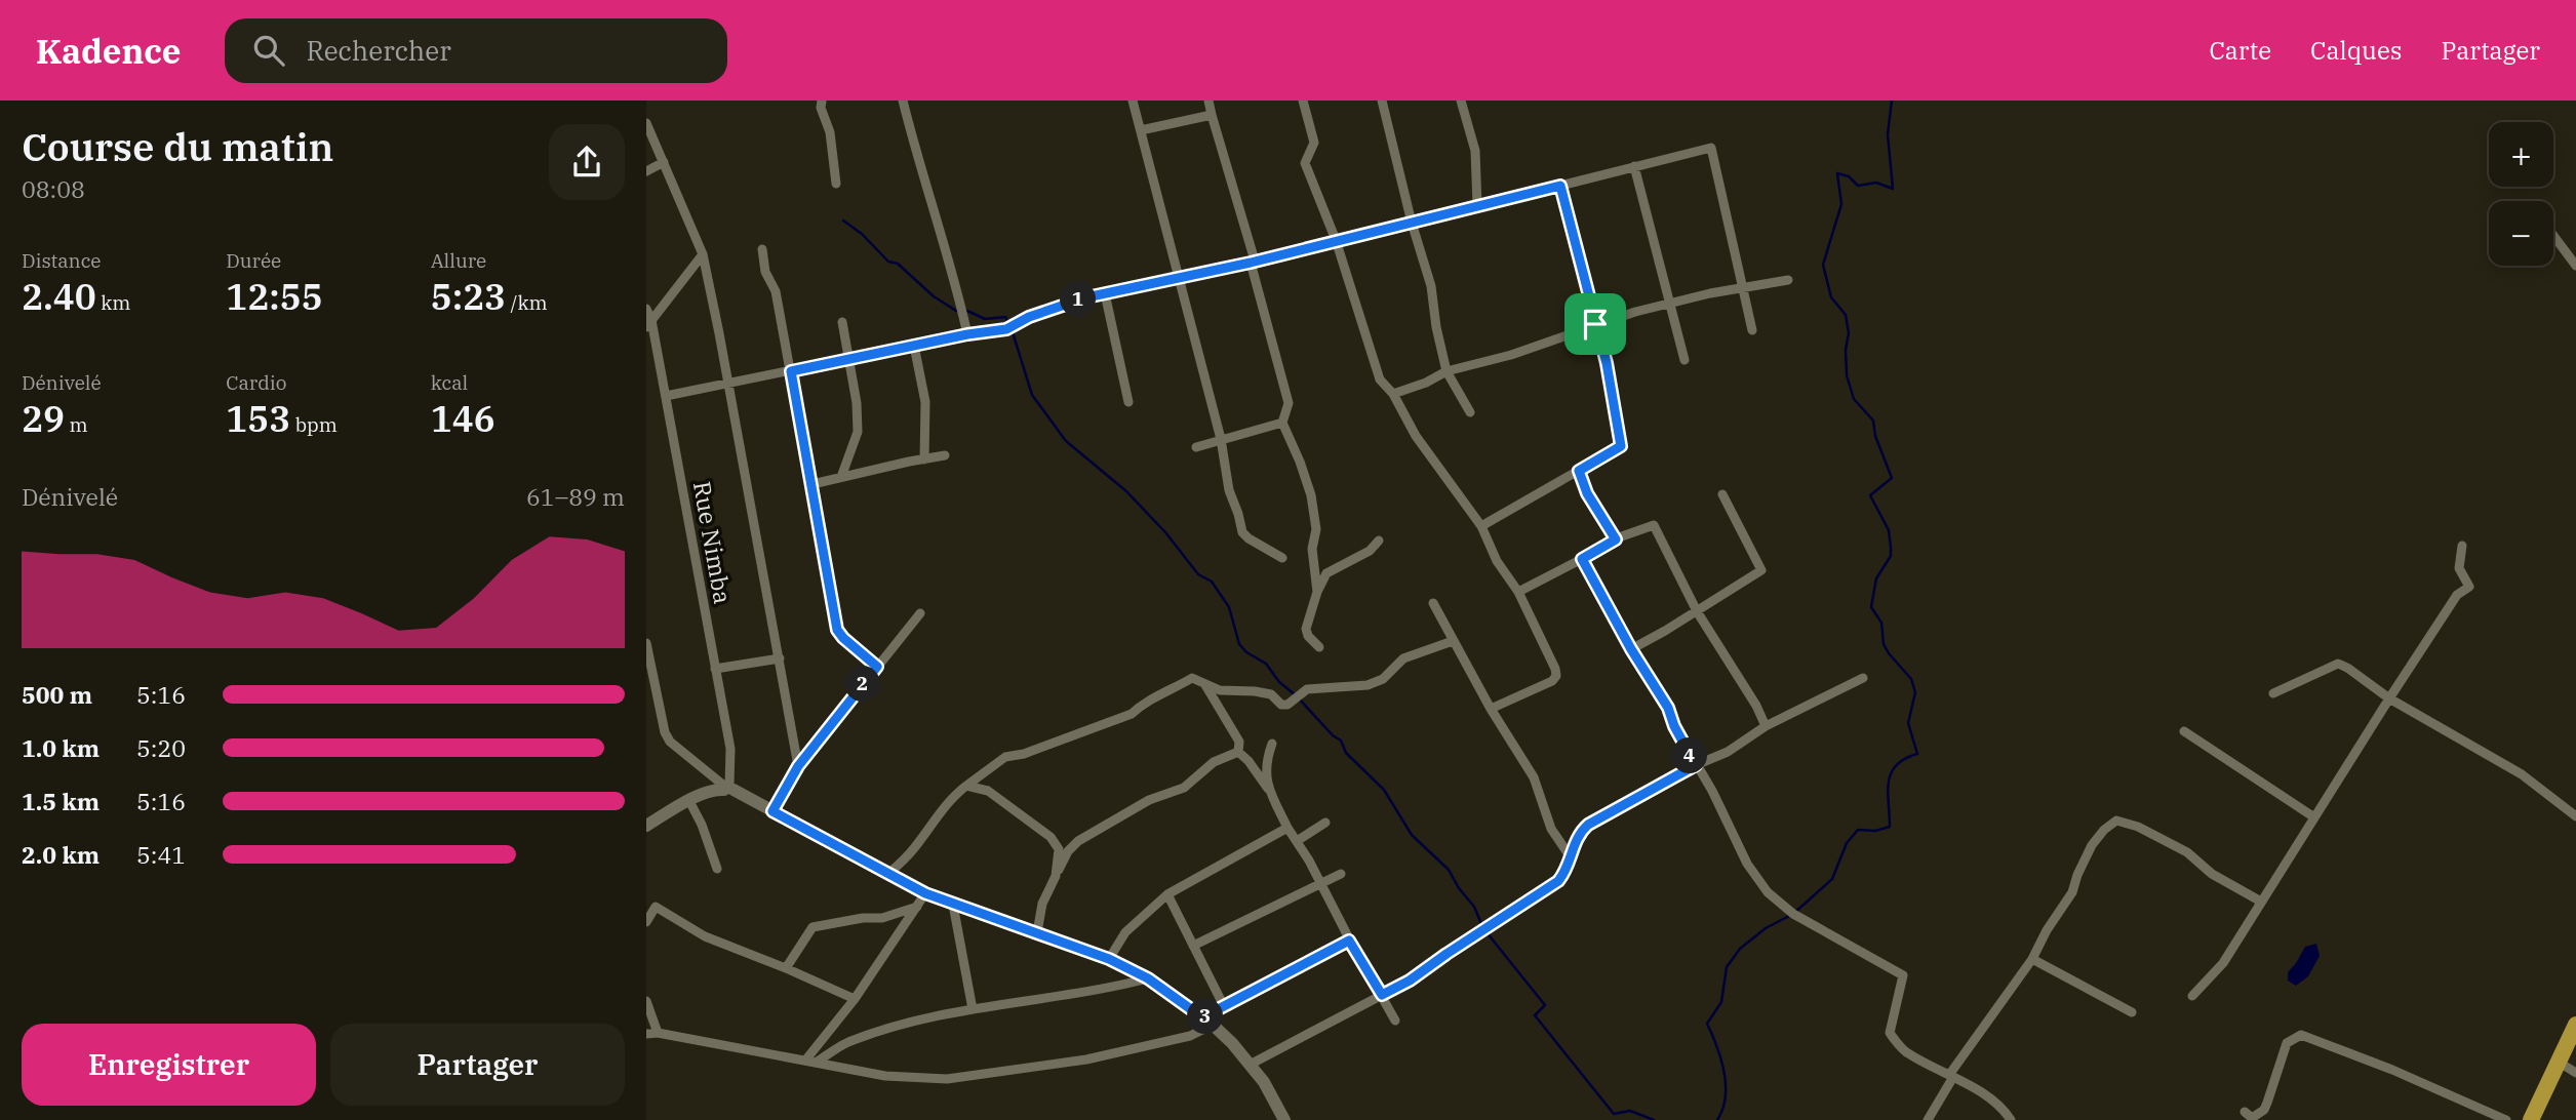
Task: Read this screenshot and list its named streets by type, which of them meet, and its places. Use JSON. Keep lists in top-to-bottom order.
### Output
{
  "streets": {
    "street": ["Rue Nimba"]
  },
  "page": {
    "header": "Kadence",
    "search": "Rechercher",
    "nav": ["Carte", "Calques", "Partager"],
    "heading": ["Course du matin", "08:08"],
    "map_buttons": ["+", "−"],
    "stats": [
      ["Distance", "2.40 km"],
      ["Durée", "12:55"],
      ["Allure", "5:23 /km"],
      ["Dénivelé", "29 m"],
      ["Cardio", "153 bpm"],
      ["kcal", "146"]
    ],
    "pins": [
      "1",
      "2",
      "4",
      "3"
    ],
    "chart": ["Dénivelé", "61–89 m"],
    "list": [
      {
        "name": "500 m",
        "note": "5:16"
      },
      {
        "name": "1.0 km",
        "note": "5:20"
      },
      {
        "name": "1.5 km",
        "note": "5:16"
      },
      {
        "name": "2.0 km",
        "note": "5:41"
      }
    ],
    "buttons": ["Enregistrer", "Partager"]
  }
}
